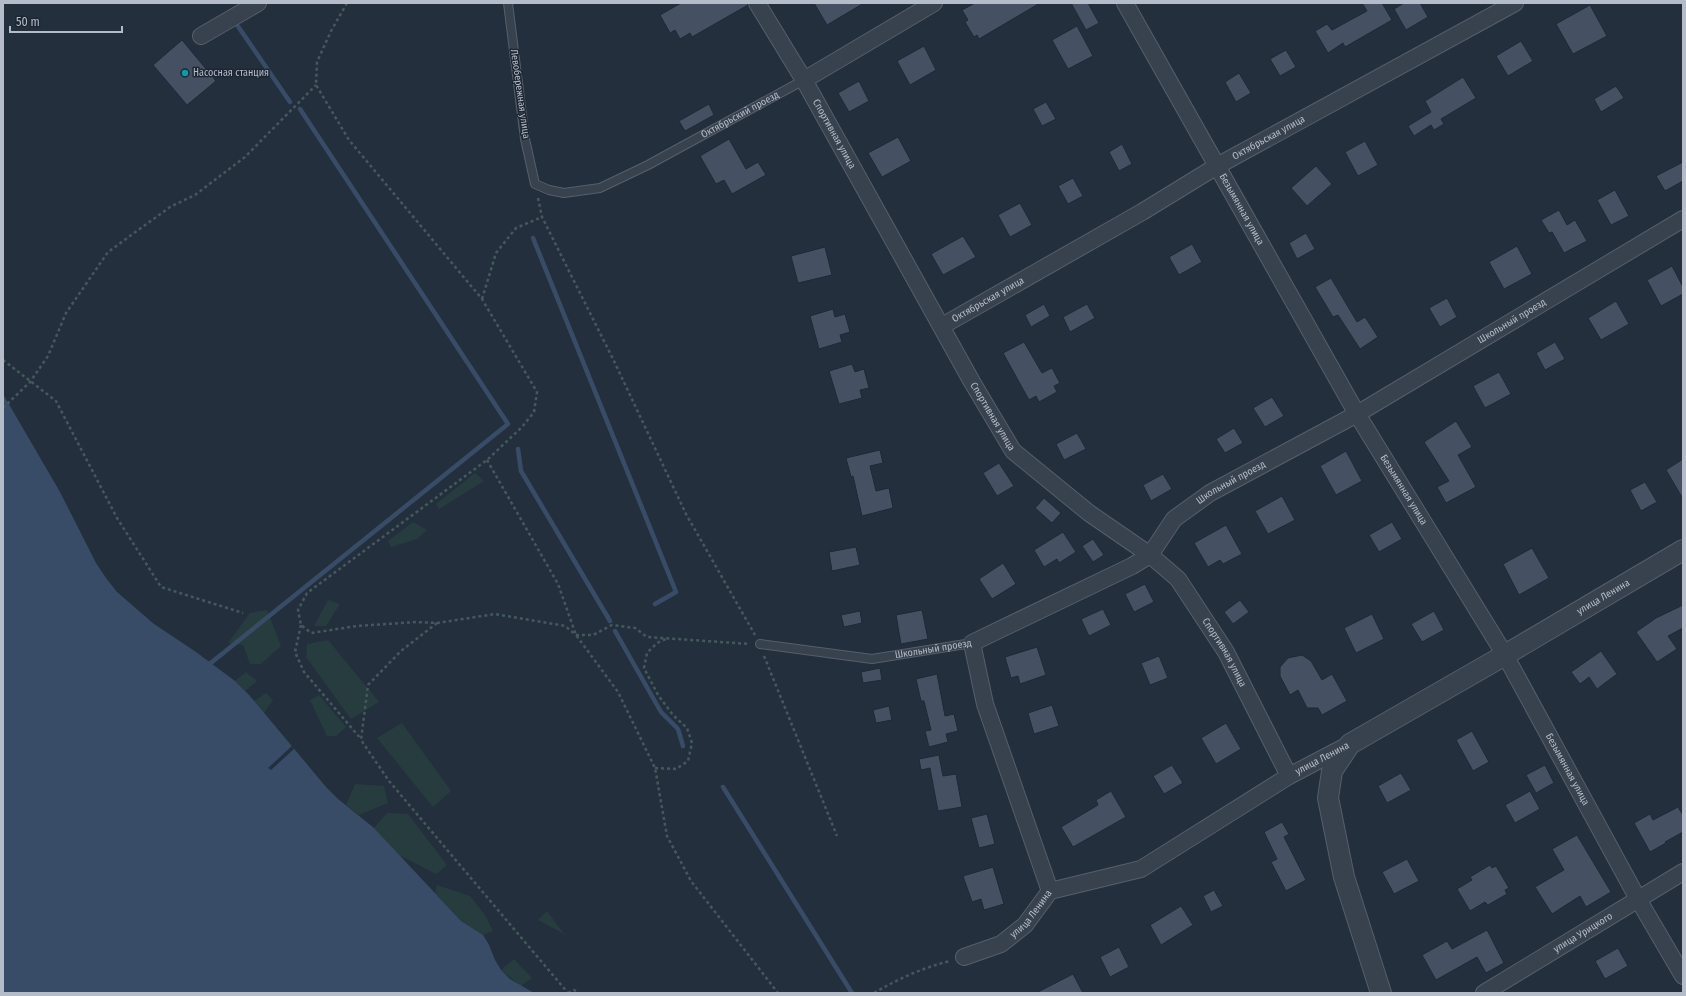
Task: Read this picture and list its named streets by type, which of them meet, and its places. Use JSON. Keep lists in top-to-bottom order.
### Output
{
  "streets": {
    "street": [
      "Октябрьский проезд",
      "Спортивная улица",
      "Октябрьская улица",
      "Безымянная улица",
      "Школьный проезд",
      "улица Ленина",
      "улица Урицкого"
    ],
    "lane": ["Левобережная улица"]
  },
  "crossings": [
    ["Левобережная улица", "Октябрьский проезд"],
    ["Октябрьский проезд", "Спортивная улица"],
    ["Спортивная улица", "Октябрьская улица"],
    ["Спортивная улица", "Школьный проезд"],
    ["Спортивная улица", "улица Ленина"],
    ["Октябрьская улица", "Безымянная улица"],
    ["Безымянная улица", "Школьный проезд"],
    ["Безымянная улица", "улица Ленина"],
    ["Безымянная улица", "улица Урицкого"]
  ],
  "places": ["Насосная станция"],
  "scale_bar": "50 m"
}
